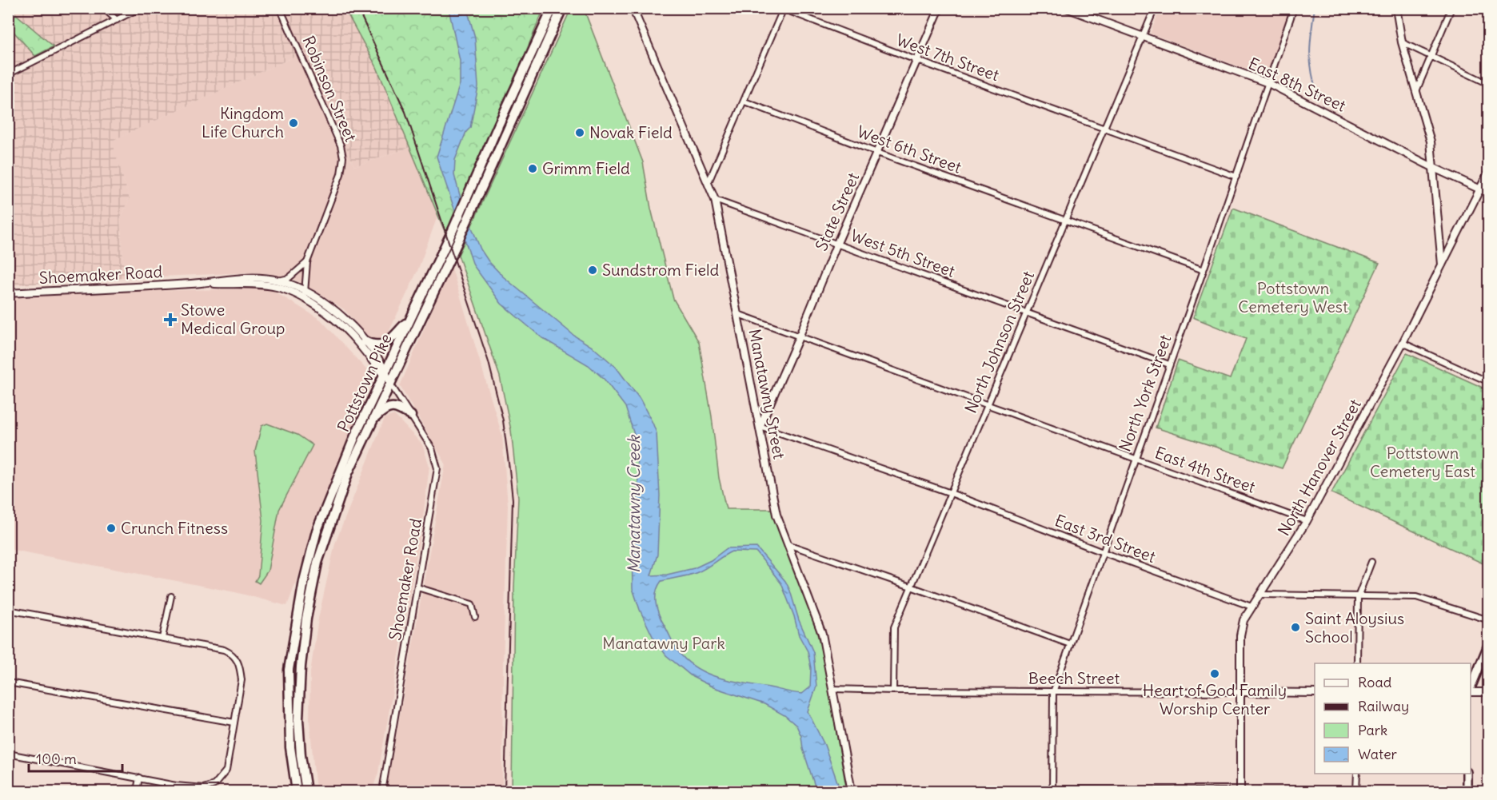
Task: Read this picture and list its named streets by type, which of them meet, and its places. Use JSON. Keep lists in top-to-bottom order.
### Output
{
  "streets": {
    "highway": ["Pottstown Pike"],
    "street": [
      "West 7th Street",
      "East 8th Street",
      "Robinson Street",
      "West 6th Street",
      "State Street",
      "West 5th Street",
      "Shoemaker Road",
      "North Johnson Street",
      "North York Street",
      "Manatawny Street",
      "North Hanover Street",
      "East 4th Street",
      "East 3rd Street",
      "Beech Street"
    ]
  },
  "crossings": [
    ["West 7th Street", "State Street"],
    ["West 7th Street", "North Johnson Street"],
    ["West 7th Street", "North York Street"],
    ["East 8th Street", "North Johnson Street"],
    ["East 8th Street", "North York Street"],
    ["East 8th Street", "North Hanover Street"],
    ["Robinson Street", "Shoemaker Road"],
    ["West 6th Street", "State Street"],
    ["West 6th Street", "North Johnson Street"],
    ["West 6th Street", "North York Street"],
    ["State Street", "West 5th Street"],
    ["State Street", "Manatawny Street"],
    ["State Street", "East 4th Street"],
    ["State Street", "East 3rd Street"],
    ["West 5th Street", "North Johnson Street"],
    ["West 5th Street", "North York Street"],
    ["West 5th Street", "Manatawny Street"],
    ["Shoemaker Road", "Pottstown Pike"],
    ["North Johnson Street", "East 4th Street"],
    ["North Johnson Street", "East 3rd Street"],
    ["North Johnson Street", "Beech Street"],
    ["North York Street", "East 4th Street"],
    ["North York Street", "East 3rd Street"],
    ["North York Street", "Beech Street"],
    ["Manatawny Street", "East 4th Street"],
    ["Manatawny Street", "East 3rd Street"],
    ["Manatawny Street", "Beech Street"],
    ["North Hanover Street", "East 4th Street"],
    ["North Hanover Street", "East 3rd Street"],
    ["North Hanover Street", "Beech Street"]
  ],
  "water": ["Manatawny Creek"],
  "parks": ["Pottstown Cemetery West", "Pottstown Cemetery East", "Manatawny Park"],
  "places": {
    "other": [
      "Kingdom Life Church",
      "Novak Field",
      "Grimm Field",
      "Sundstrom Field",
      "Crunch Fitness",
      "Saint Aloysius School",
      "Heart of God Family Worship Center"
    ],
    "health": ["Stowe Medical Group"]
  },
  "legend": [
    "Road",
    "Railway",
    "Park",
    "Water"
  ],
  "scale_bar": "100 m"
}
